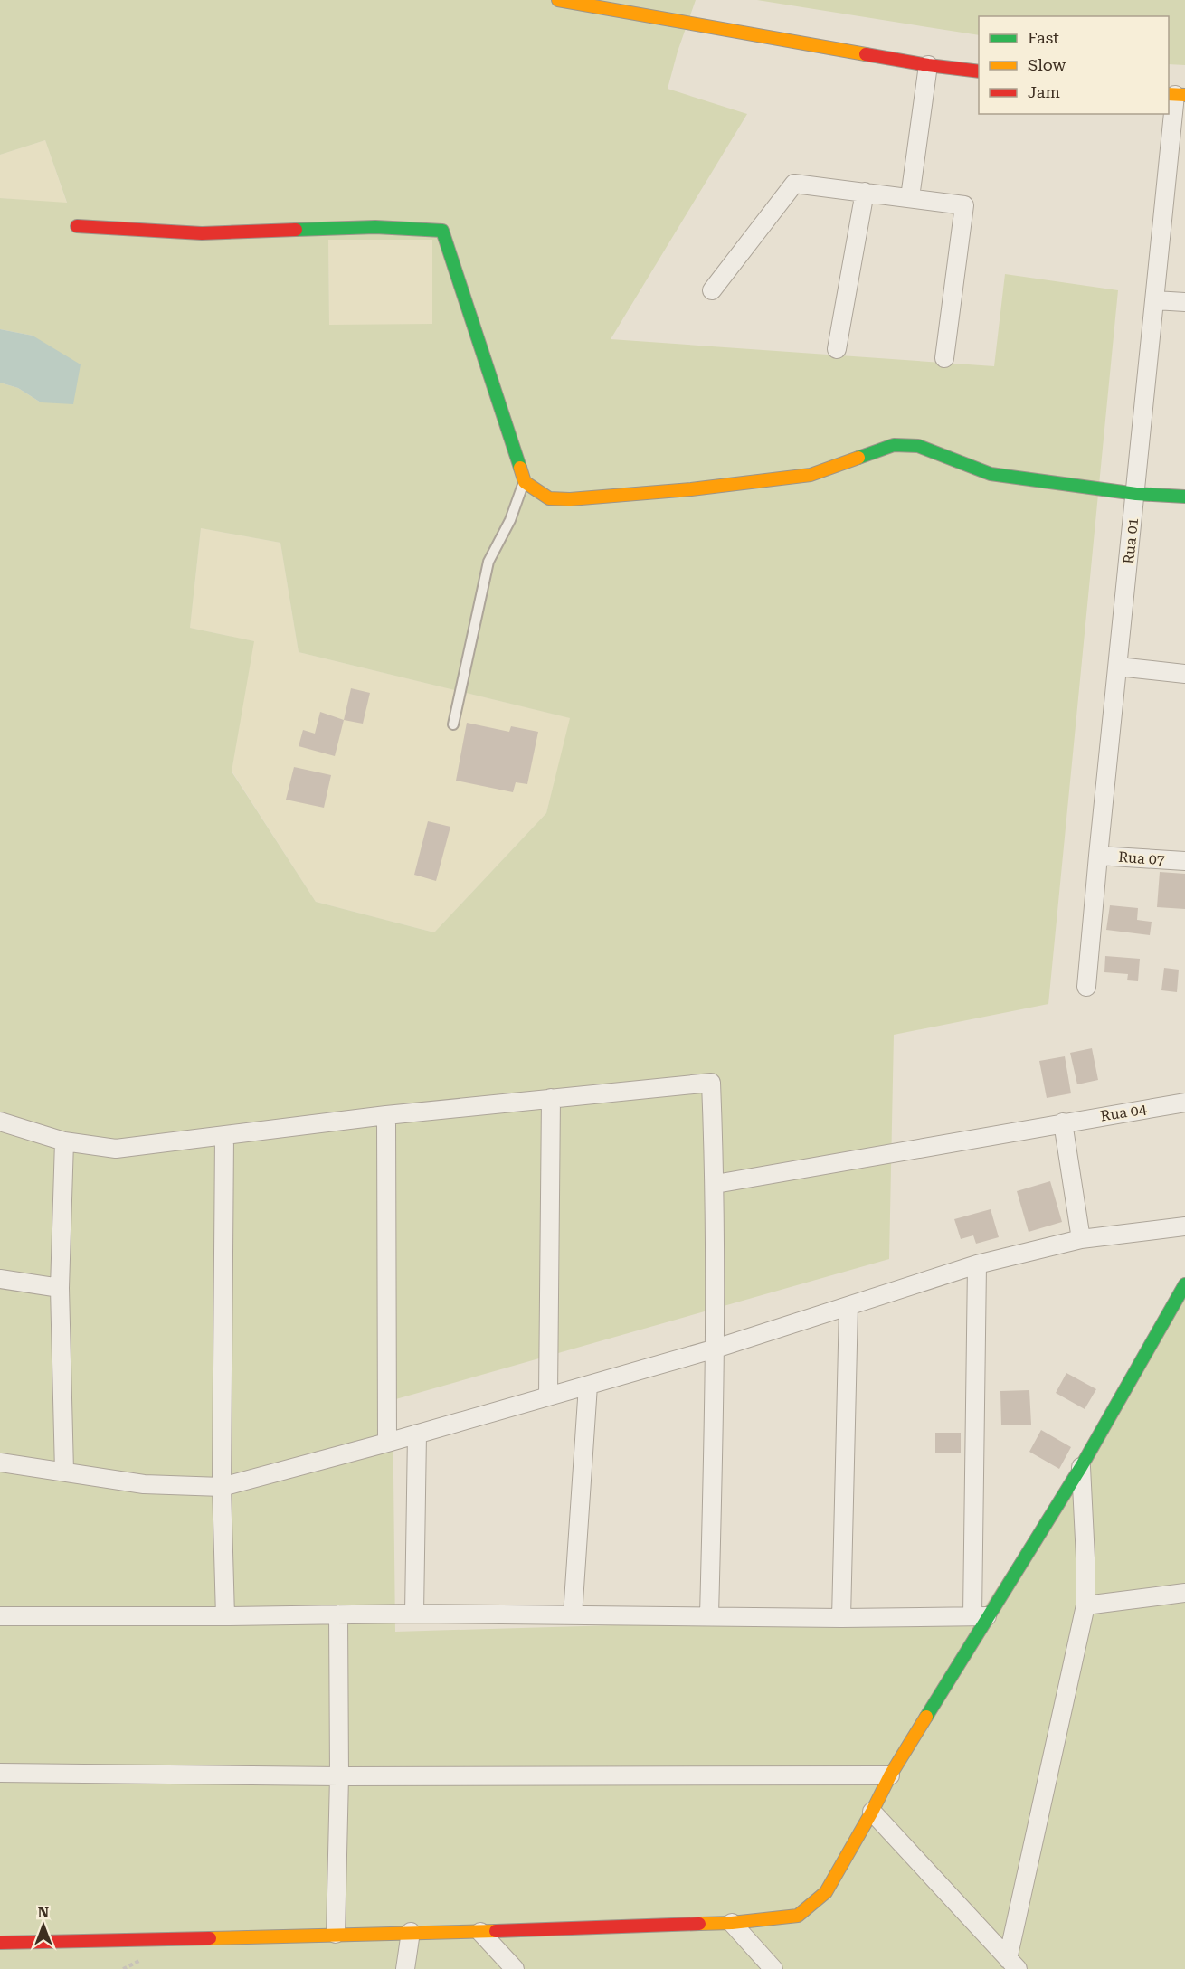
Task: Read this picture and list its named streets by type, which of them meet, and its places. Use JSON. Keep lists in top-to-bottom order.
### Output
{
  "streets": {
    "street": ["Rua 01", "Rua 07", "Rua 04"]
  },
  "crossings": [
    ["Rua 01", "Rua 07"]
  ],
  "legend": ["Fast", "Slow", "Jam"],
  "north": "top"
}
